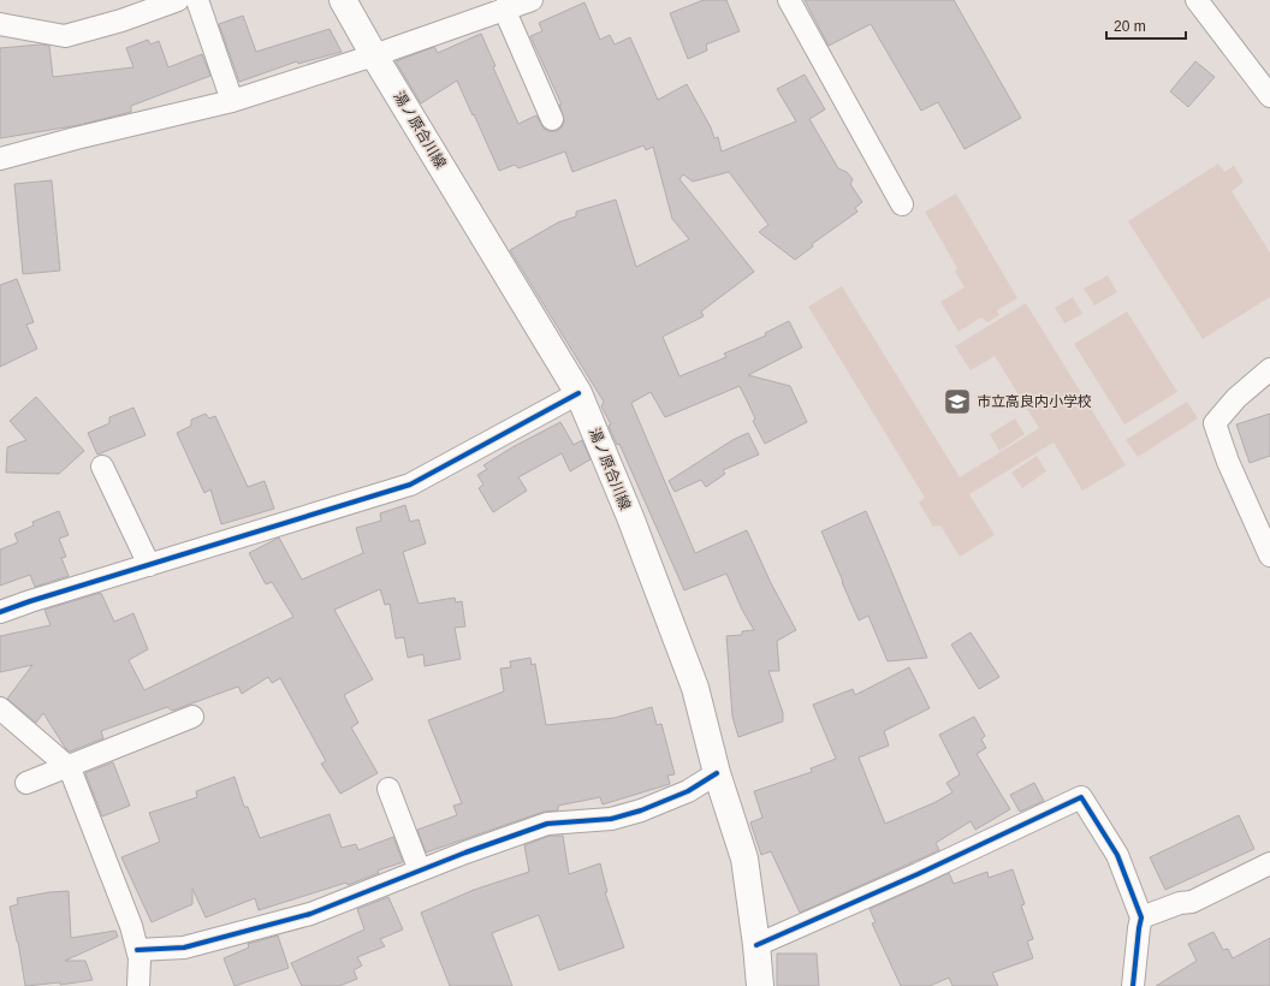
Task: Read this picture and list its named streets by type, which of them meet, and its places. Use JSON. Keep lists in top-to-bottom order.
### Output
{
  "streets": {
    "main road": ["湯ノ原合川線"]
  },
  "places": {
    "school or university": ["市立高良内小学校"]
  },
  "scale_bar": "20 m"
}
